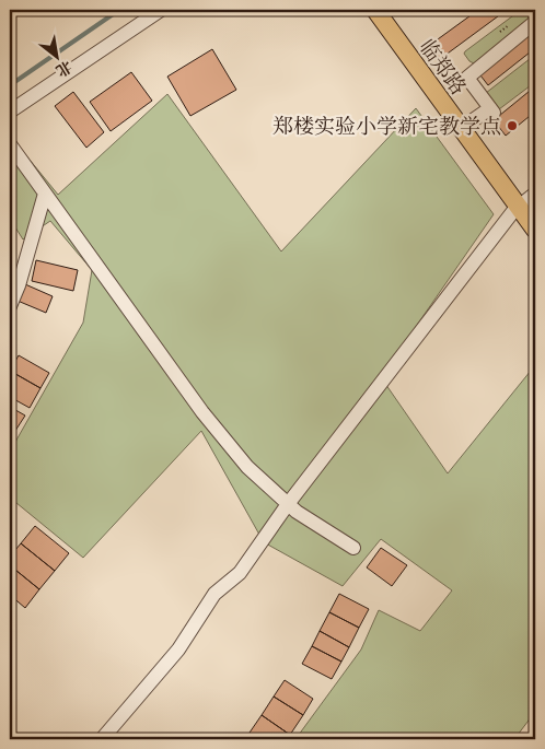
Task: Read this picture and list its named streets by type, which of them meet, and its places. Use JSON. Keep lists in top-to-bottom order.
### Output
{
  "streets": {
    "main road": ["临郑路"]
  },
  "places": ["郑楼实验小学新宅教学点"],
  "north": "bottom right"
}
